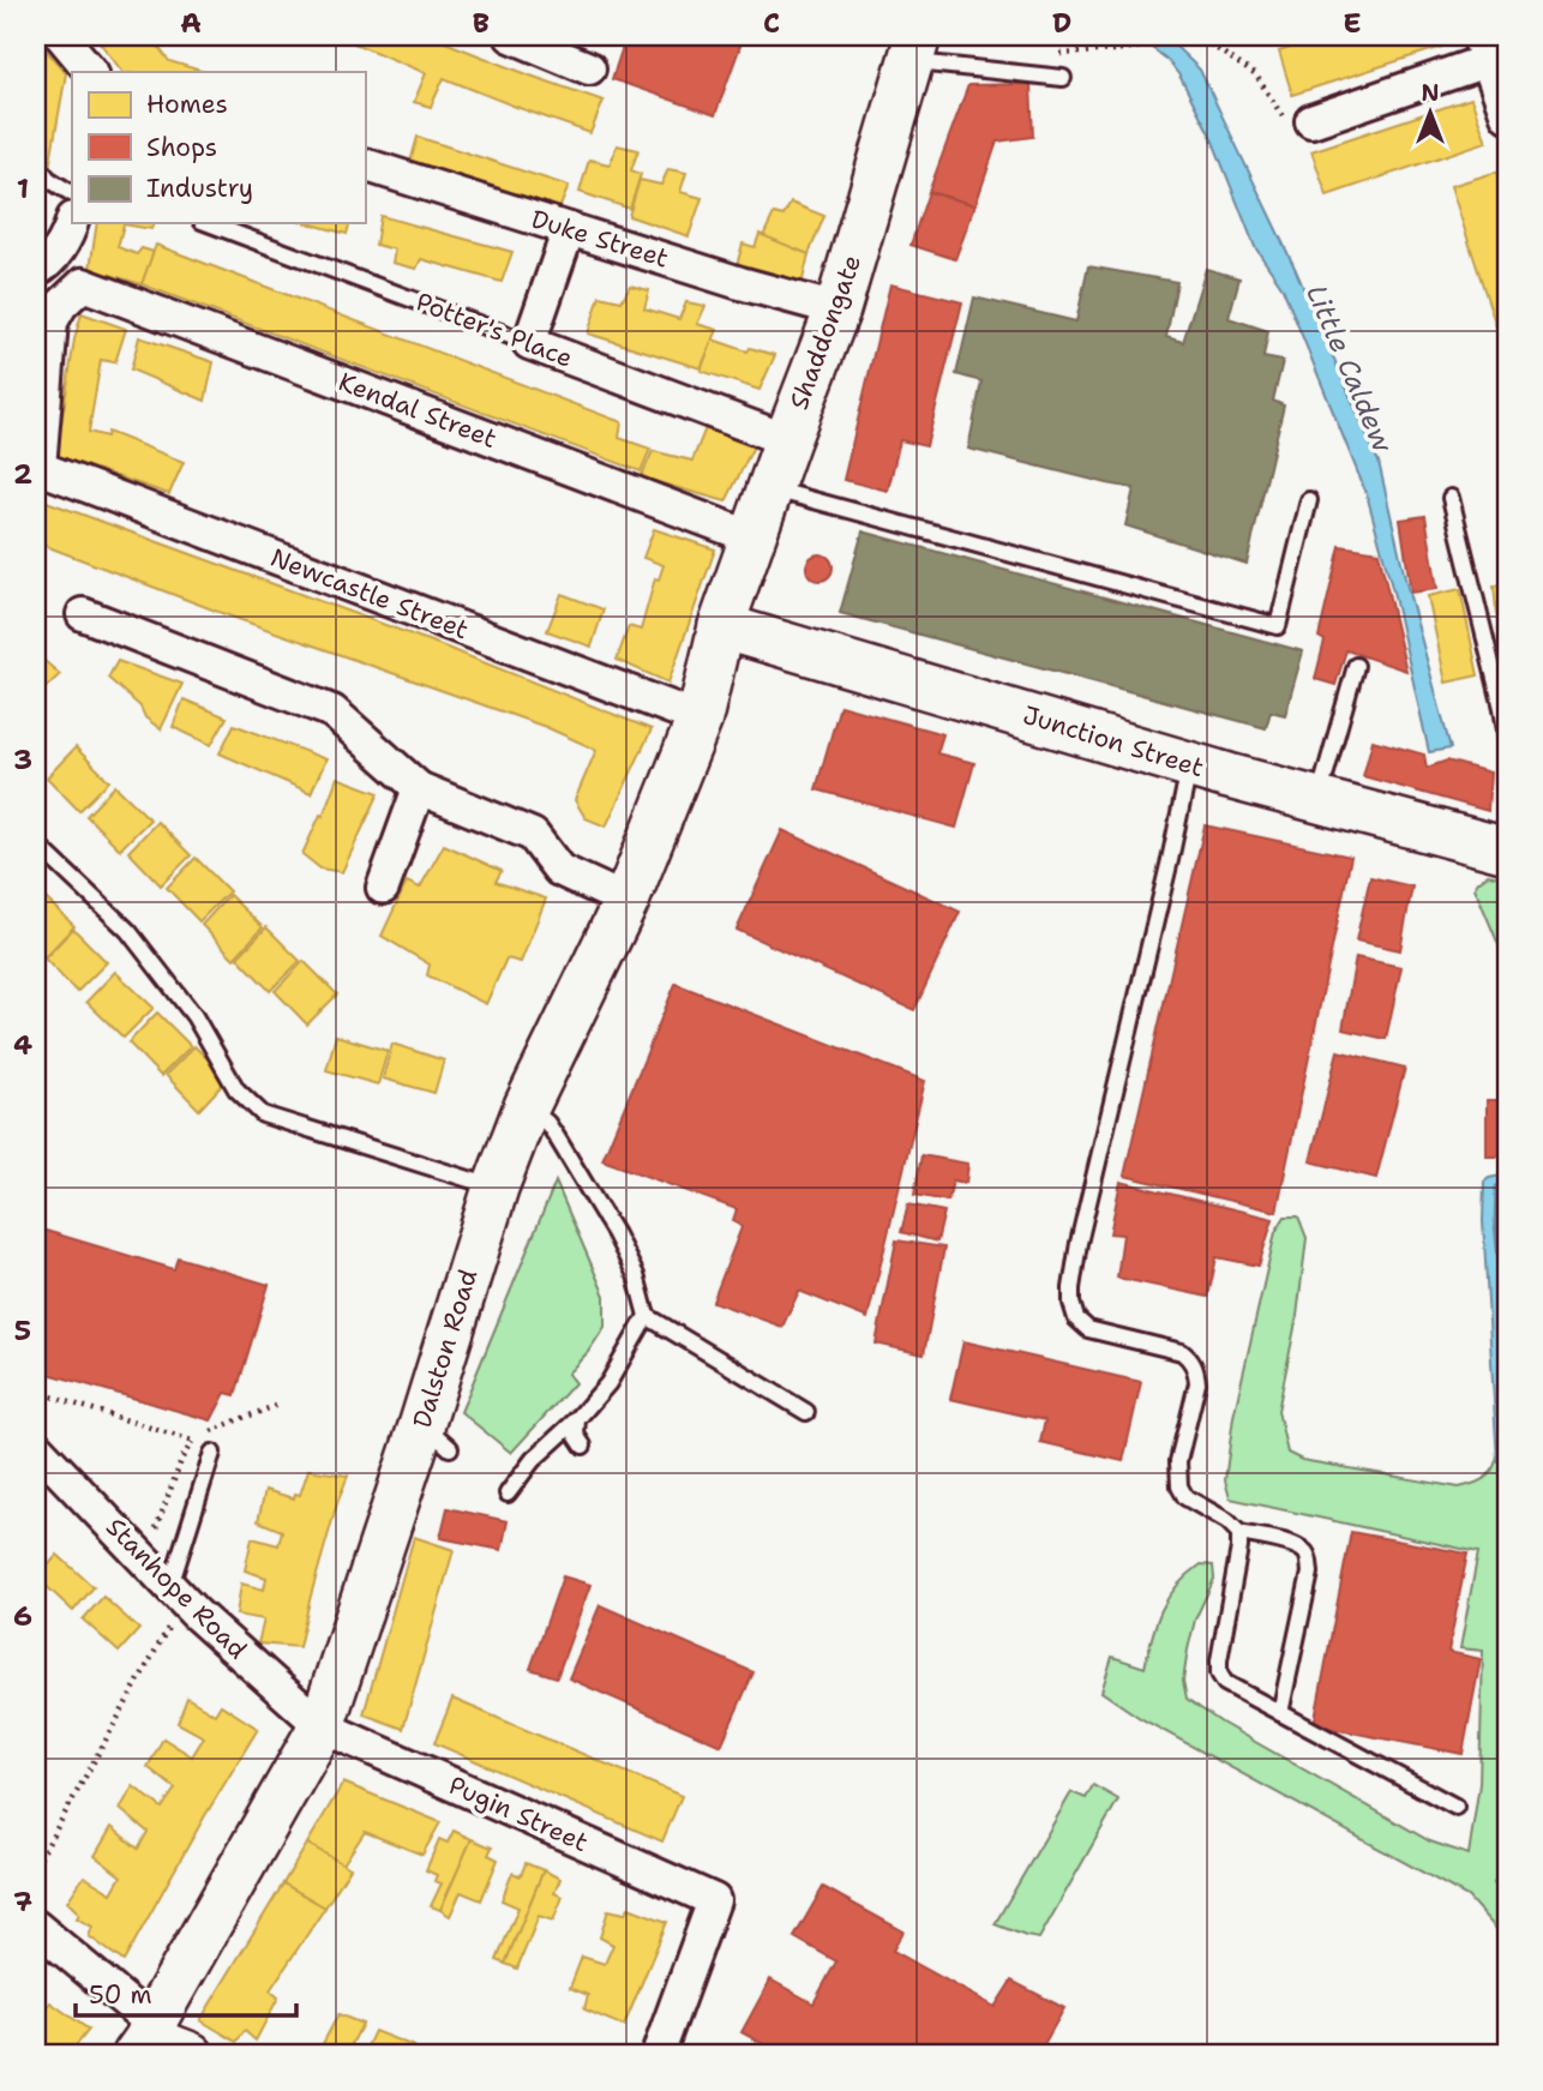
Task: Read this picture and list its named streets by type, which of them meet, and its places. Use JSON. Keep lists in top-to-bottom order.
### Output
{
  "streets": {
    "main road": ["Shaddongate", "Junction Street", "Dalston Road"],
    "street": [
      "Duke Street",
      "Potter's Place",
      "Kendal Street",
      "Newcastle Street",
      "Stanhope Road",
      "Pugin Street"
    ]
  },
  "crossings": [
    ["Duke Street", "Shaddongate"],
    ["Potter's Place", "Shaddongate"],
    ["Shaddongate", "Kendal Street"],
    ["Shaddongate", "Junction Street"],
    ["Shaddongate", "Dalston Road"],
    ["Kendal Street", "Newcastle Street"],
    ["Newcastle Street", "Dalston Road"],
    ["Junction Street", "Dalston Road"],
    ["Dalston Road", "Stanhope Road"],
    ["Dalston Road", "Pugin Street"],
    ["Stanhope Road", "Pugin Street"]
  ],
  "water": ["Little Caldew"],
  "legend": ["Homes", "Shops", "Industry"],
  "scale_bar": "50 m",
  "north": "top",
  "grid": {
    "columns": [
      "A",
      "B",
      "C",
      "D",
      "E"
    ],
    "rows": [
      "1",
      "2",
      "3",
      "4",
      "5",
      "6",
      "7"
    ]
  }
}
